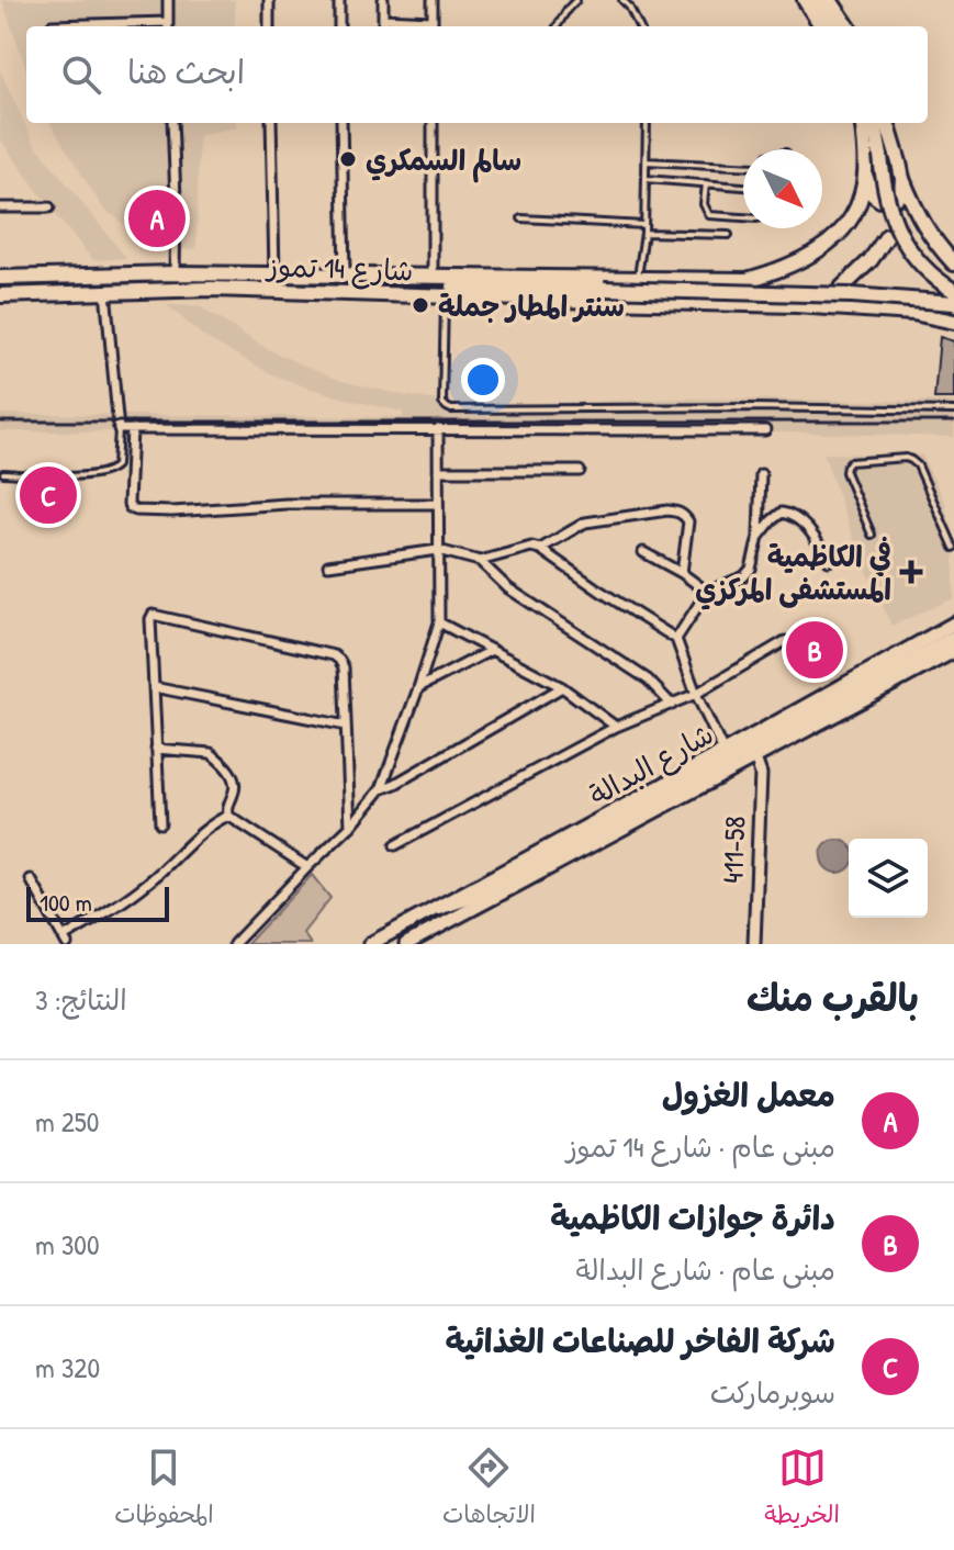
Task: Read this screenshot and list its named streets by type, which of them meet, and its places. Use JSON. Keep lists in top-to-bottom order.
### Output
{
  "streets": {
    "main road": ["شارع 14 تموز", "شارع البدالة"],
    "street": ["411-58"]
  },
  "crossings": [
    ["شارع البدالة", "411-58"]
  ],
  "places": {
    "other": ["سالم السمكري", "سنتر المطار جملة"],
    "health": ["في الكاظمية المستشفى المركزي"]
  },
  "scale_bar": "100 m",
  "north": "bottom right",
  "page": {
    "search": "ابحث هنا",
    "pins": ["A", "C", "B"],
    "scale": "100 m",
    "heading": ["بالقرب منك", "النتائج: 3"],
    "list": [
      {
        "mark": "A",
        "name": "معمل الغزول",
        "note": "مبنى عام · شارع 14 تموز",
        "value": "250 m"
      },
      {
        "mark": "B",
        "name": "دائرة جوازات الكاظمية",
        "note": "مبنى عام · شارع البدالة",
        "value": "300 m"
      },
      {
        "mark": "C",
        "name": "شركة الفاخر للصناعات الغذائية",
        "note": "سوبرماركت",
        "value": "320 m"
      }
    ],
    "nav": ["الخريطة", "الاتجاهات", "المحفوظات"]
  }
}
